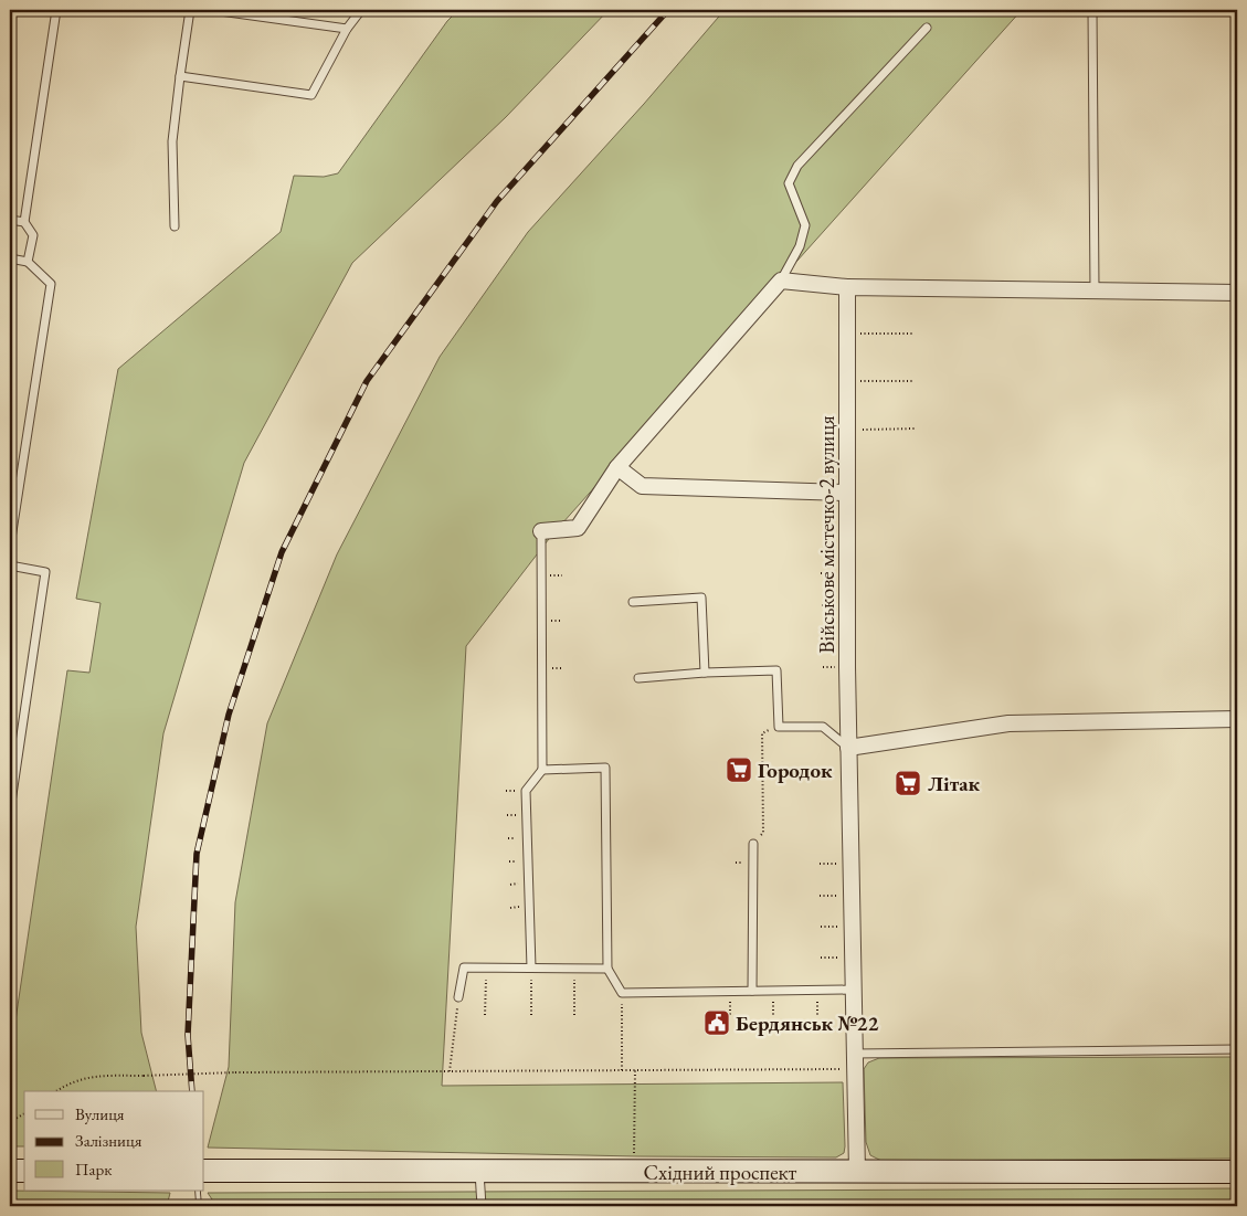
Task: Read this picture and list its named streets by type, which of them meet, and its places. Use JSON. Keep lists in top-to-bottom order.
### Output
{
  "streets": {
    "main road": ["Східний проспект"],
    "street": ["Військове містечко-2 вулиця"]
  },
  "crossings": [
    ["Військове містечко-2 вулиця", "Східний проспект"]
  ],
  "places": {
    "supermarket": ["Городок", "Літак"],
    "public building": ["Бердянськ №22"]
  },
  "legend": ["Вулиця", "Залізниця", "Парк"]
}
